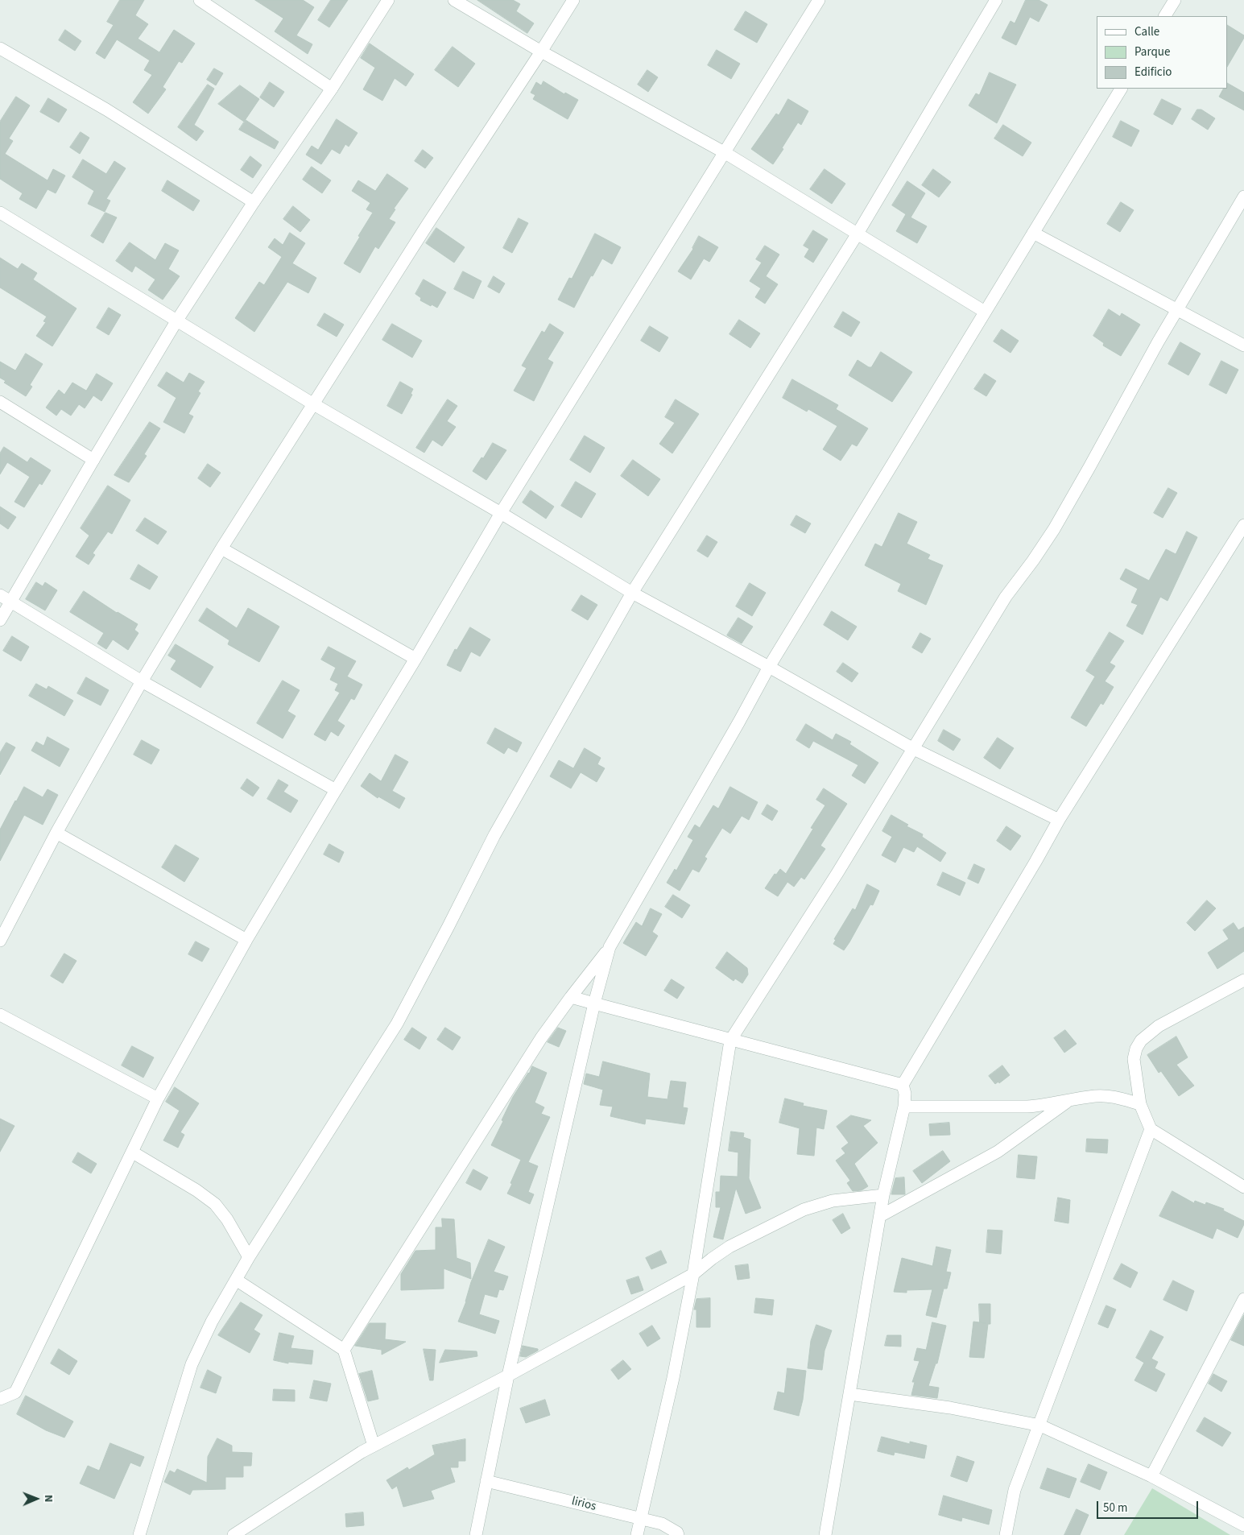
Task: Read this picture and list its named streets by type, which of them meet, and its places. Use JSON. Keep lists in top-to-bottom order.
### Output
{
  "streets": {
    "street": ["lirios"]
  },
  "legend": ["Calle", "Parque", "Edificio"],
  "scale_bar": "50 m",
  "north": "right"
}
